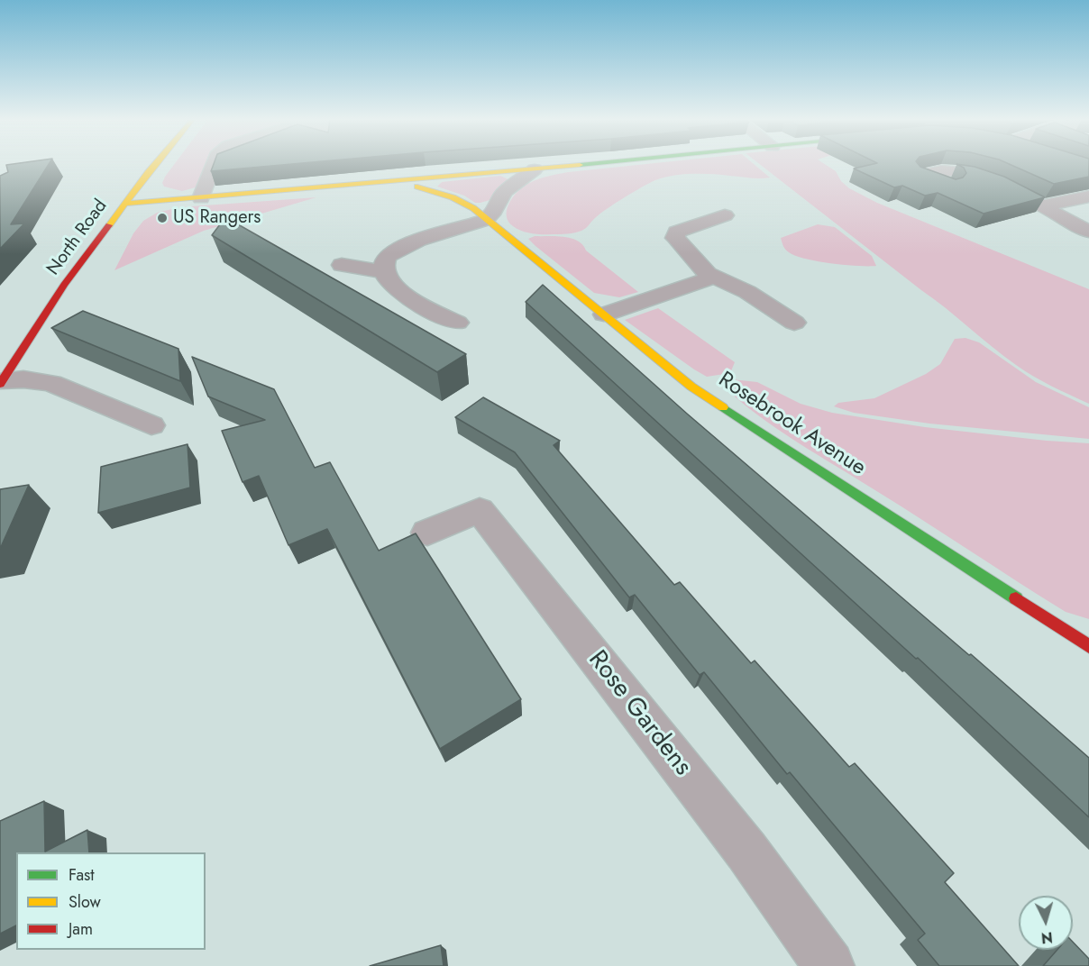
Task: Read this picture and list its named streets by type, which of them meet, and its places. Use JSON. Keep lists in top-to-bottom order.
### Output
{
  "streets": {
    "street": ["North Road", "Rosebrook Avenue", "Rose Gardens"]
  },
  "places": ["US Rangers"],
  "legend": ["Fast", "Slow", "Jam"],
  "north": "bottom"
}
